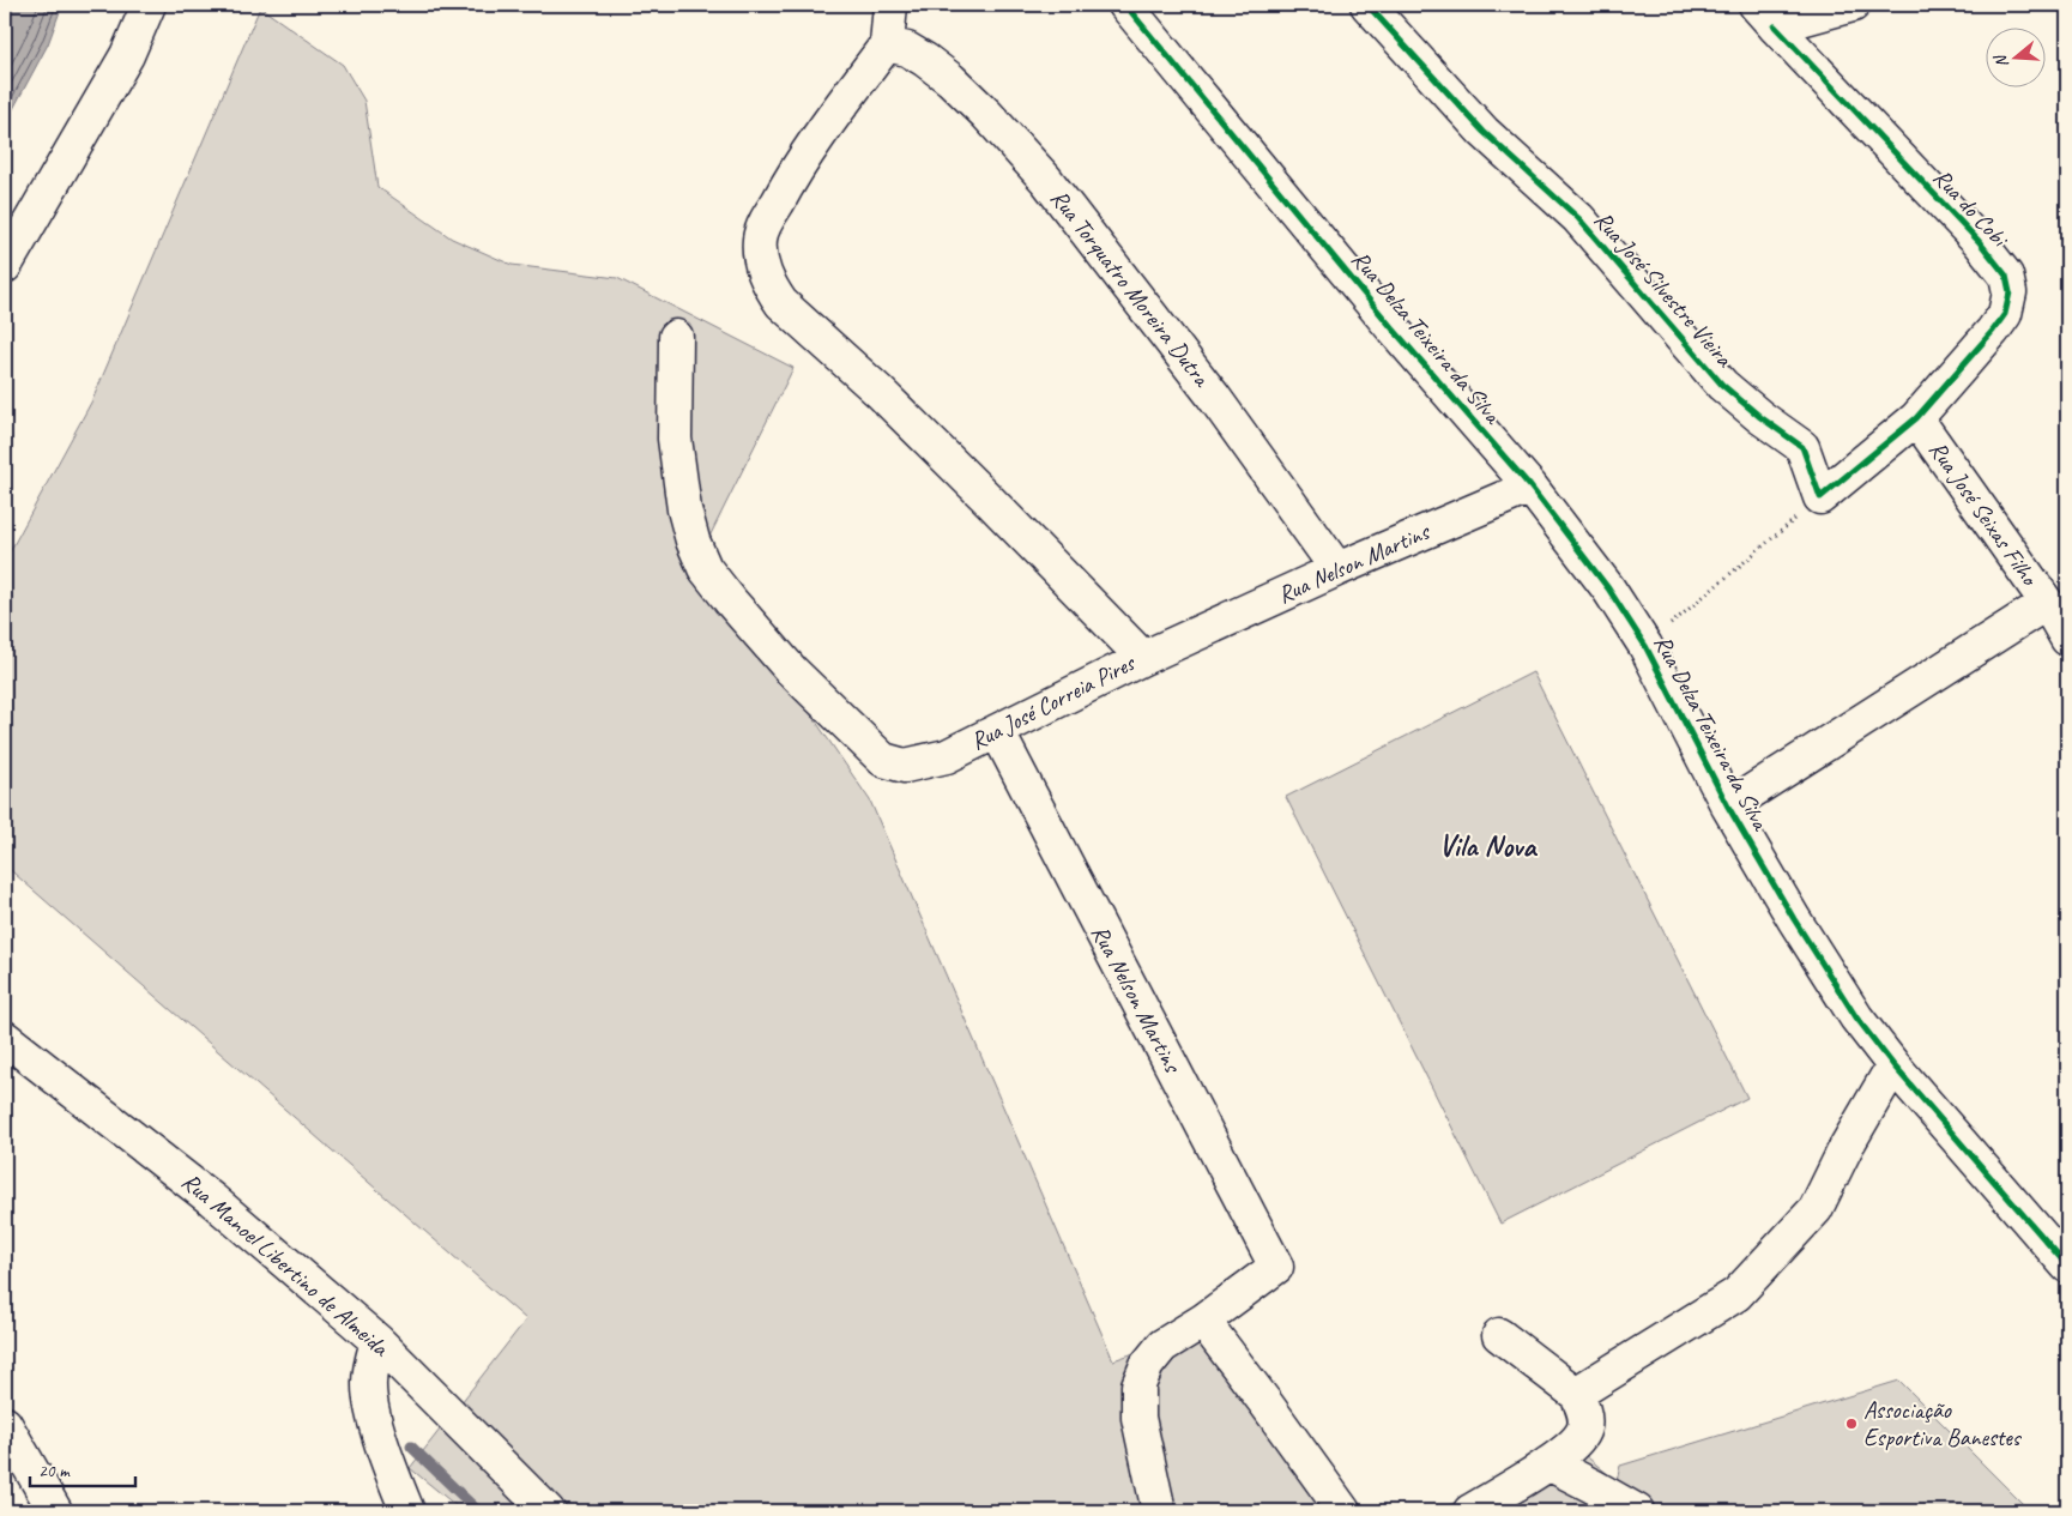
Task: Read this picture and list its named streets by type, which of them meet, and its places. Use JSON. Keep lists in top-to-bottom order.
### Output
{
  "streets": {
    "street": [
      "Rua do Cobi",
      "Rua Torquatro Moreira Dutra",
      "Rua José Silvestre Vieira",
      "Rua Delza Teixeira da Silva",
      "Rua José Seixas Filho",
      "Rua Nelson Martins",
      "Rua José Correia Pires",
      "Rua Manoel Libertino de Almeida"
    ]
  },
  "crossings": [
    ["Rua do Cobi", "Rua José Silvestre Vieira"],
    ["Rua do Cobi", "Rua José Seixas Filho"],
    ["Rua Torquatro Moreira Dutra", "Rua Nelson Martins"],
    ["Rua Torquatro Moreira Dutra", "Rua José Correia Pires"],
    ["Rua Delza Teixeira da Silva", "Rua José Seixas Filho"],
    ["Rua Delza Teixeira da Silva", "Rua Nelson Martins"],
    ["Rua Nelson Martins", "Rua José Correia Pires"]
  ],
  "districts": ["Vila Nova"],
  "places": ["Associação Esportiva Banestes"],
  "scale_bar": "20 m",
  "north": "left"
}
